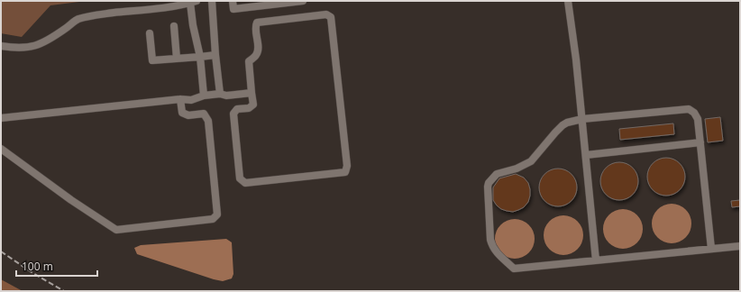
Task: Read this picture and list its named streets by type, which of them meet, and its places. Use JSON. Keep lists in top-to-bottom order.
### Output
{
  "scale_bar": "100 m"
}
